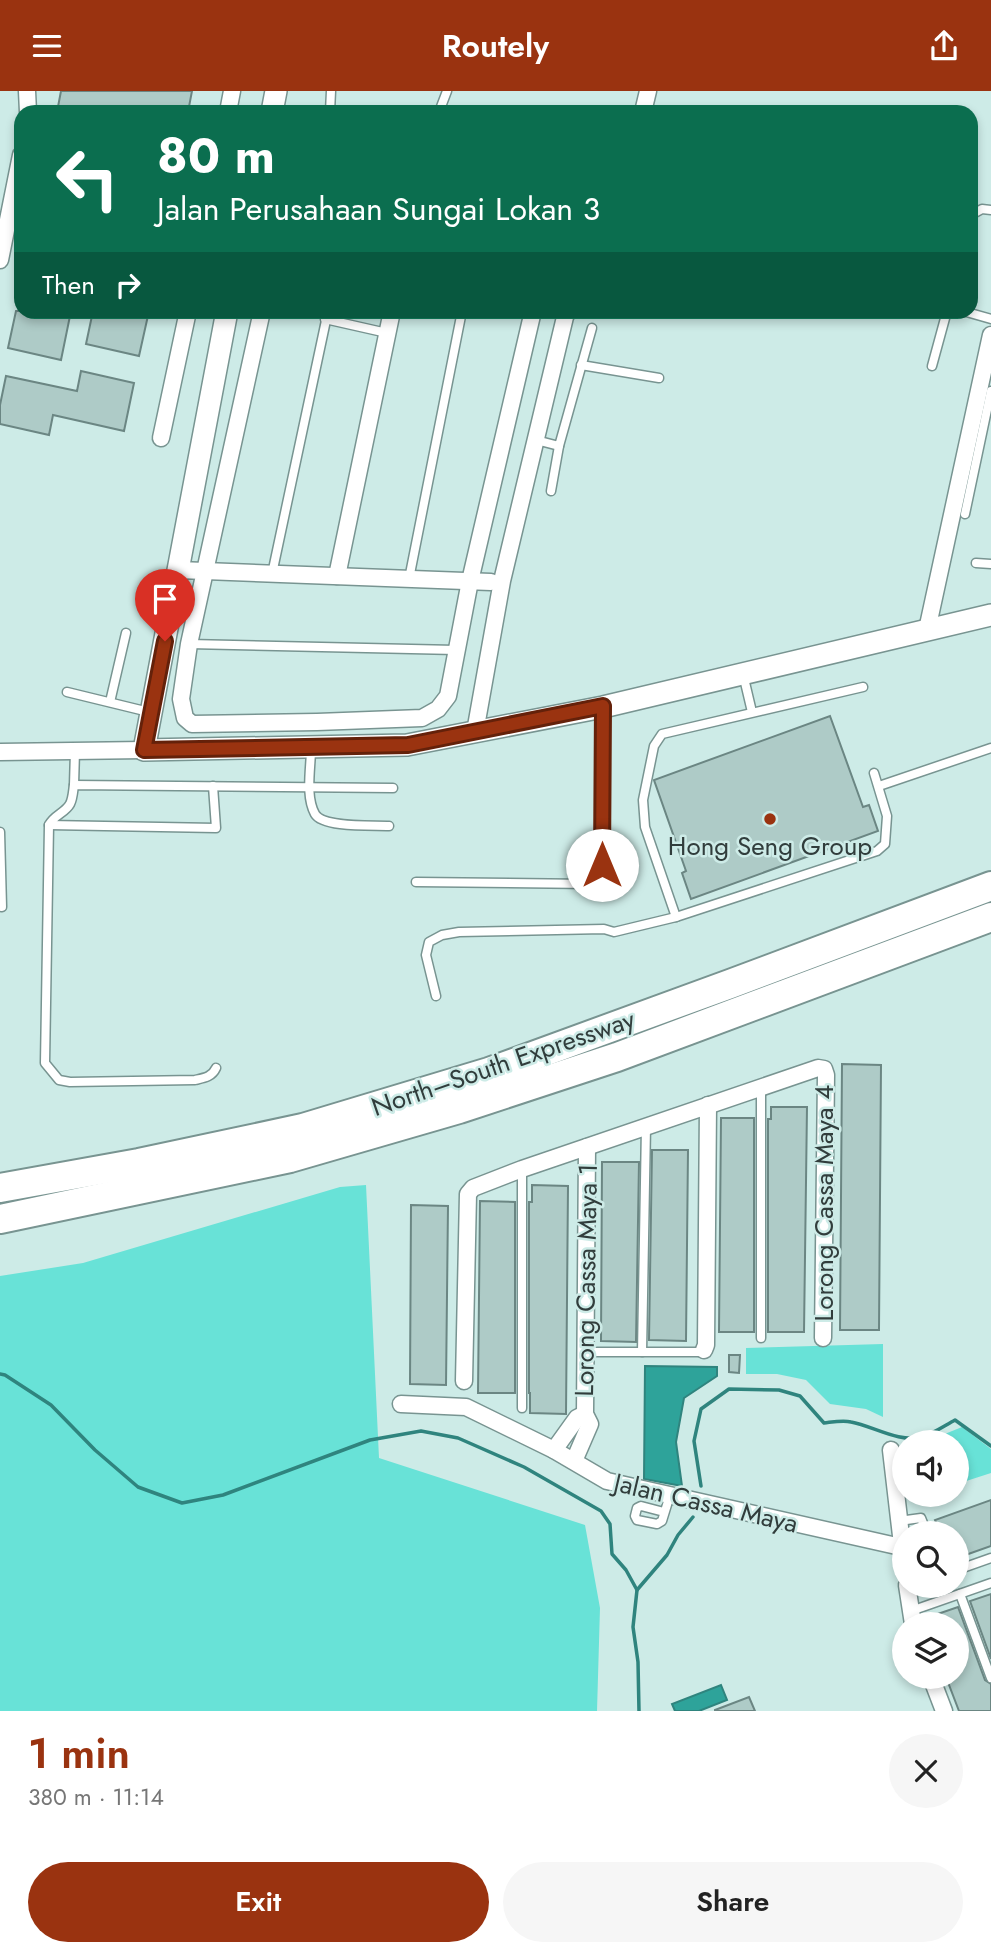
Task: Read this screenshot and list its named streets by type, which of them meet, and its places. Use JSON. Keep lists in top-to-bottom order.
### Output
{
  "streets": {
    "highway": ["North–South Expressway"],
    "street": ["Lorong Cassa Maya 4", "Lorong Cassa Maya 1", "Jalan Cassa Maya"]
  },
  "crossings": [
    ["Lorong Cassa Maya 1", "Jalan Cassa Maya"]
  ],
  "places": ["Hong Seng Group"],
  "page": {
    "header": "Routely",
    "turn": ["80 m", "Jalan Perusahaan Sungai Lokan 3"],
    "then": "Then",
    "heading": ["1 min", "380 m · 11:14"],
    "buttons": ["Exit", "Share"]
  }
}
